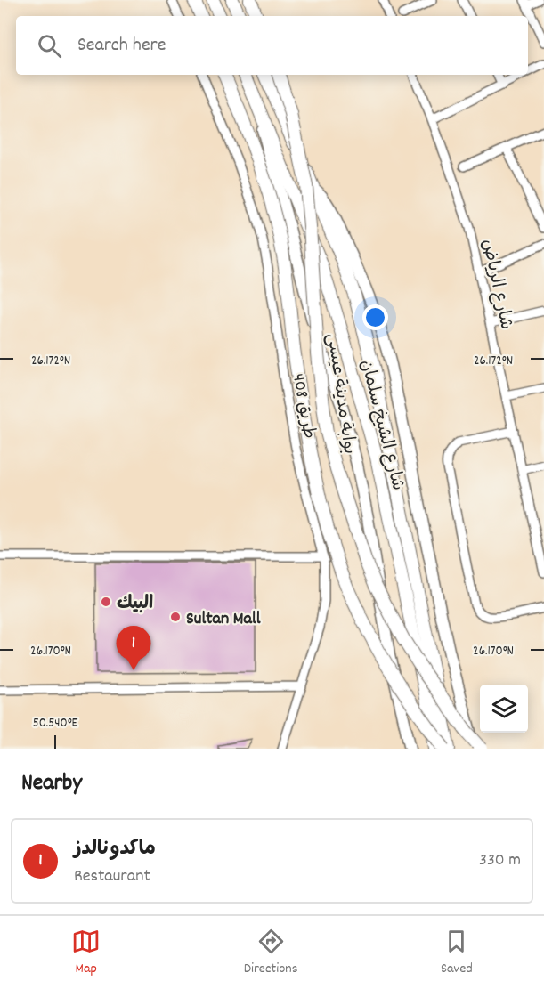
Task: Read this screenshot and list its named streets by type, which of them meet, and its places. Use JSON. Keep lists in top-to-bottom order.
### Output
{
  "streets": {
    "main road": ["بوابة مدينة عيسى", "شارع الشيخ سلمان"],
    "street": ["شارع الرياض", "طريق 408"]
  },
  "places": ["البيك", "Sultan Mall"],
  "page": {
    "search": "Search here",
    "pins": "1",
    "heading": "Nearby",
    "list": [
      {
        "mark": "1",
        "name": "ماكدونالدز",
        "note": "Restaurant",
        "value": "330 m"
      }
    ],
    "nav": ["Map", "Directions", "Saved"]
  },
  "coordinates": ["26.172°N", "26.170°N", "50.540°E"]
}
